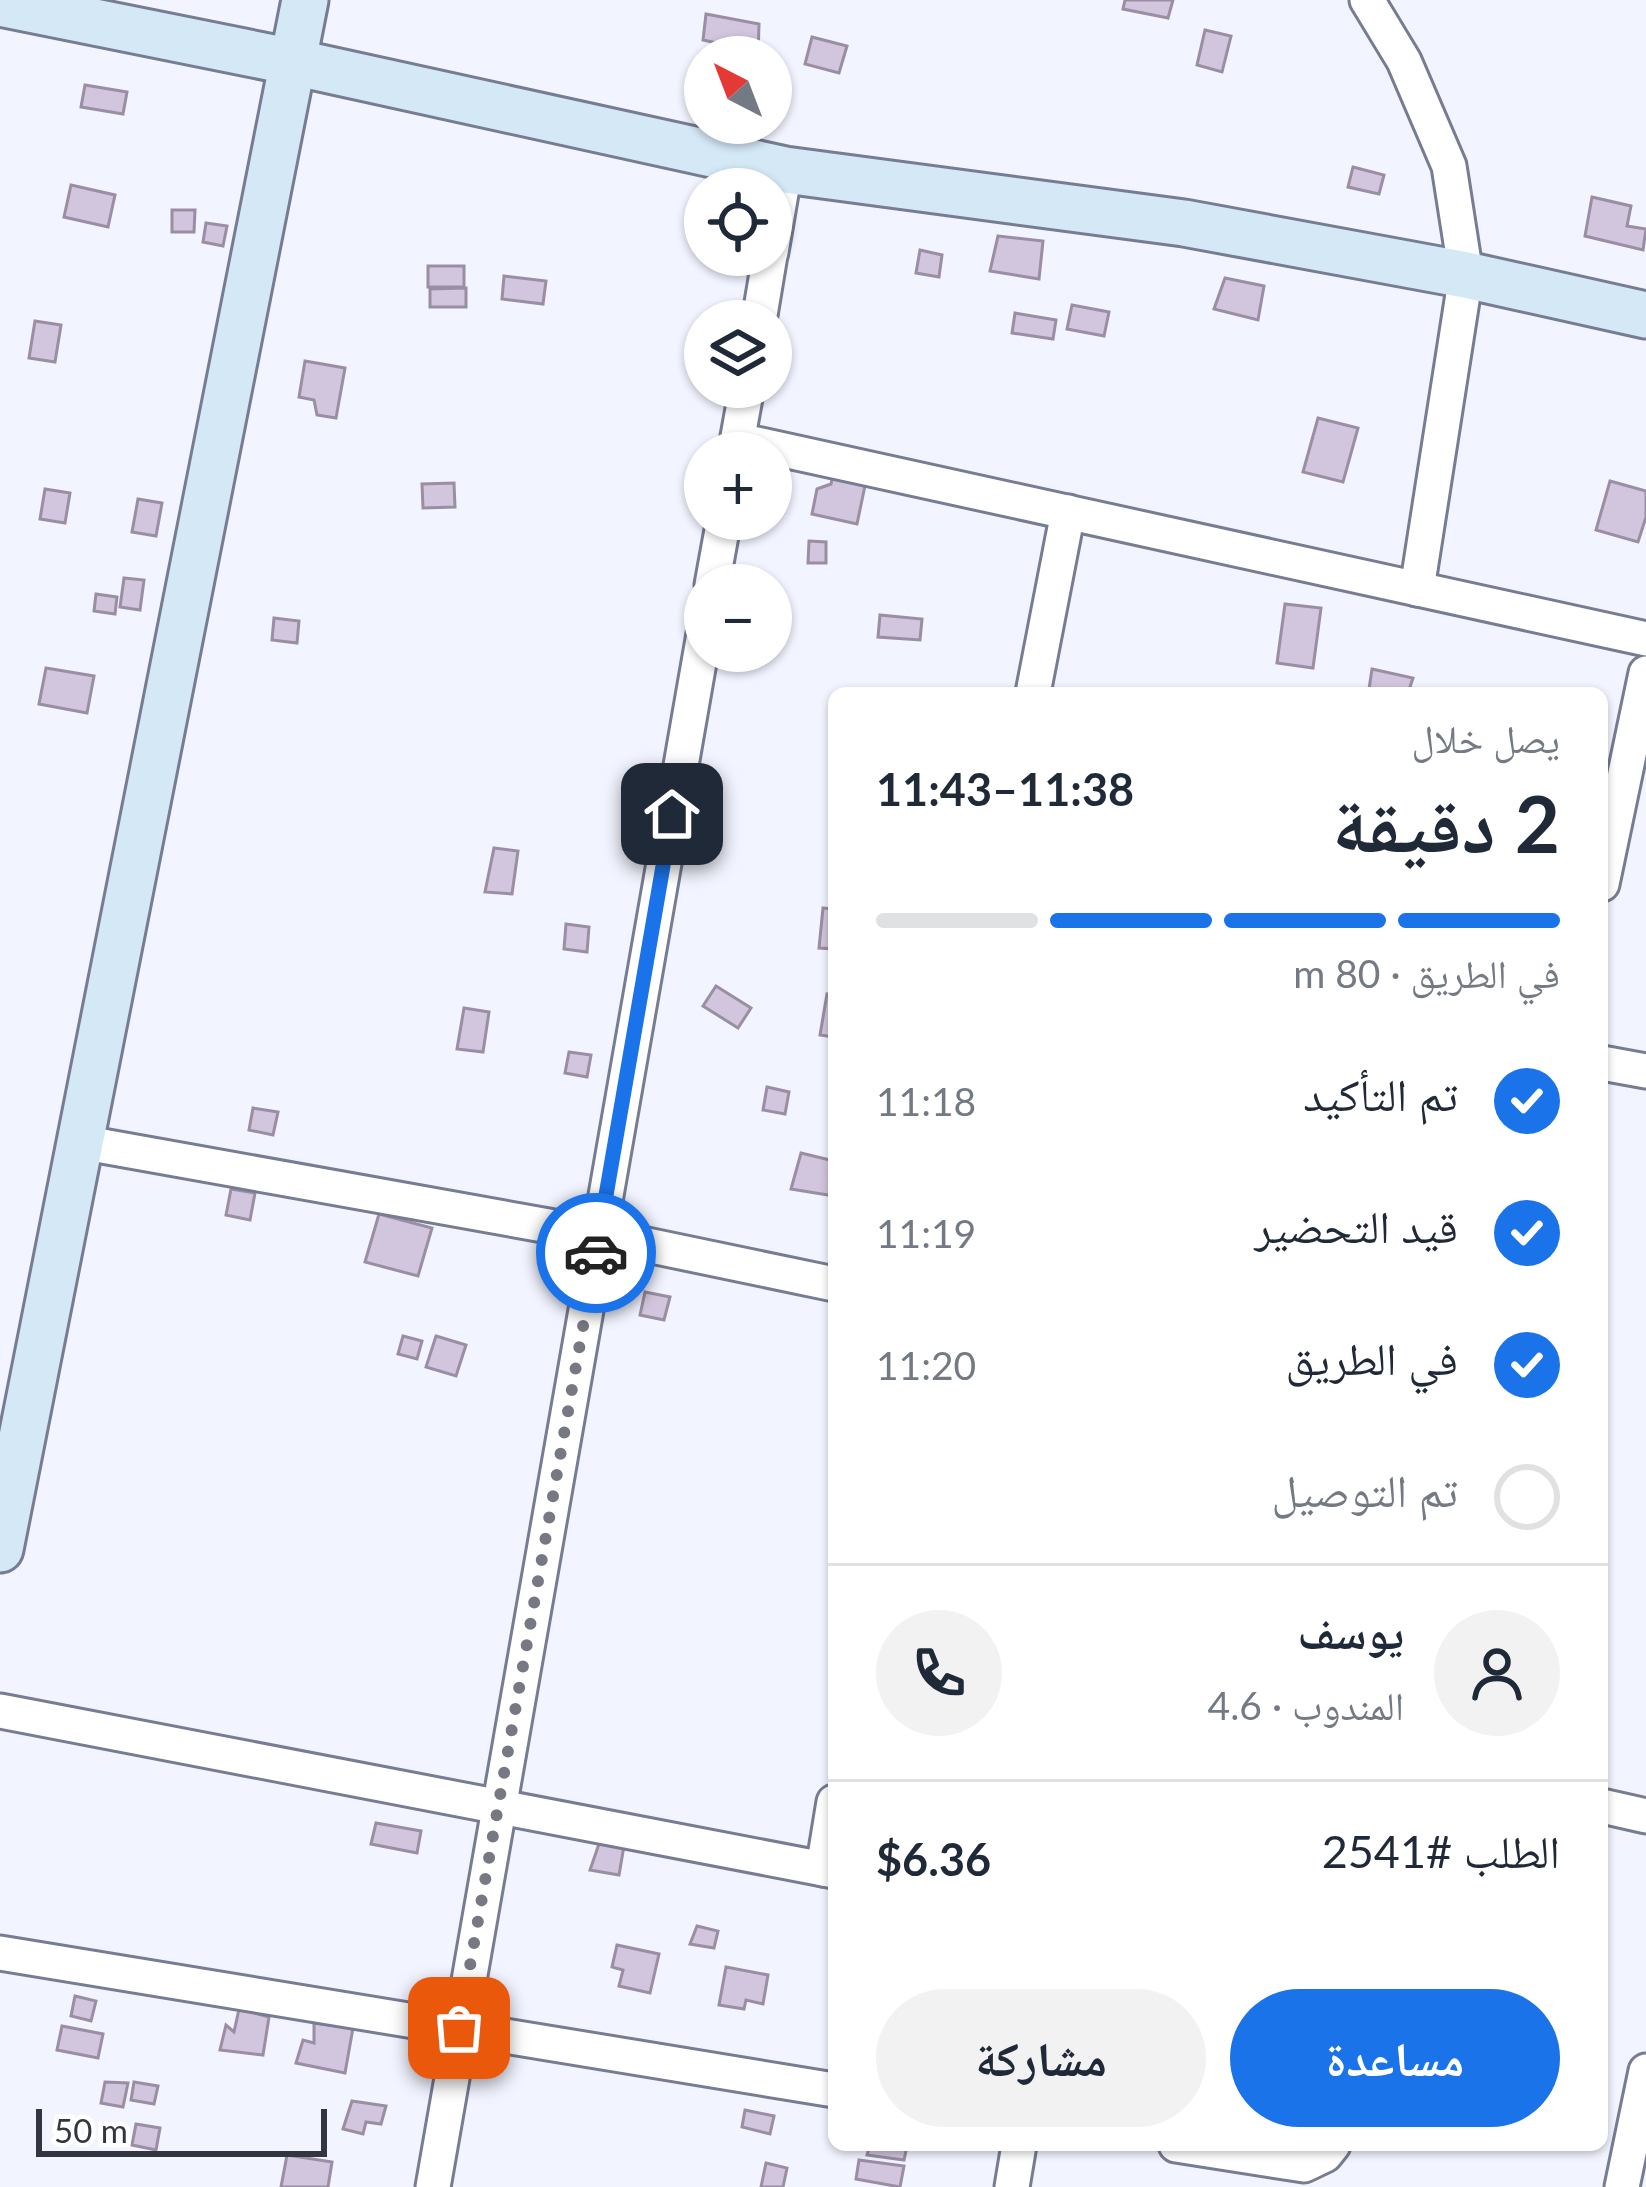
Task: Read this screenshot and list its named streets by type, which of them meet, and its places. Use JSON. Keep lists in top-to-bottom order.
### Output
{
  "scale_bar": "50 m",
  "north": "top left",
  "page": {
    "map_buttons": ["+", "−"],
    "heading": ["2 دقيقة", "يصل خلال", "11:38–11:43"],
    "panel": [
      "يوسف",
      "المندوب · 4.6",
      "الطلب #2541",
      "$6.36"
    ],
    "bar": "في الطريق · 80 m",
    "list": [
      ["تم التأكيد", "11:18"],
      ["قيد التحضير", "11:19"],
      ["في الطريق", "11:20"],
      "تم التوصيل"
    ],
    "buttons": ["مساعدة", "مشاركة"],
    "scale": "50 m"
  }
}
